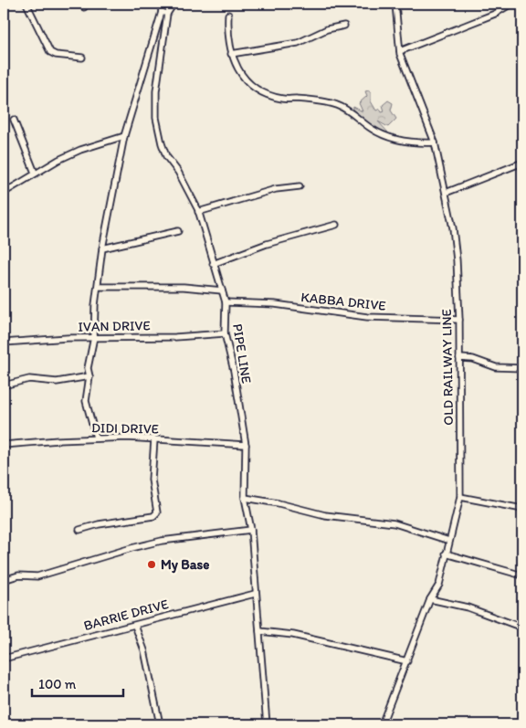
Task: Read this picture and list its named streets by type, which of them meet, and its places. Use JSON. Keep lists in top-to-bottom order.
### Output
{
  "streets": {
    "street": [
      "KABBA DRIVE",
      "IVAN DRIVE",
      "PIPE LINE",
      "OLD RAILWAY LINE",
      "DIDI DRIVE",
      "BARRIE DRIVE"
    ]
  },
  "crossings": [
    ["KABBA DRIVE", "PIPE LINE"],
    ["KABBA DRIVE", "OLD RAILWAY LINE"],
    ["IVAN DRIVE", "PIPE LINE"],
    ["PIPE LINE", "DIDI DRIVE"],
    ["PIPE LINE", "BARRIE DRIVE"]
  ],
  "places": ["My Base"],
  "scale_bar": "100 m"
}
